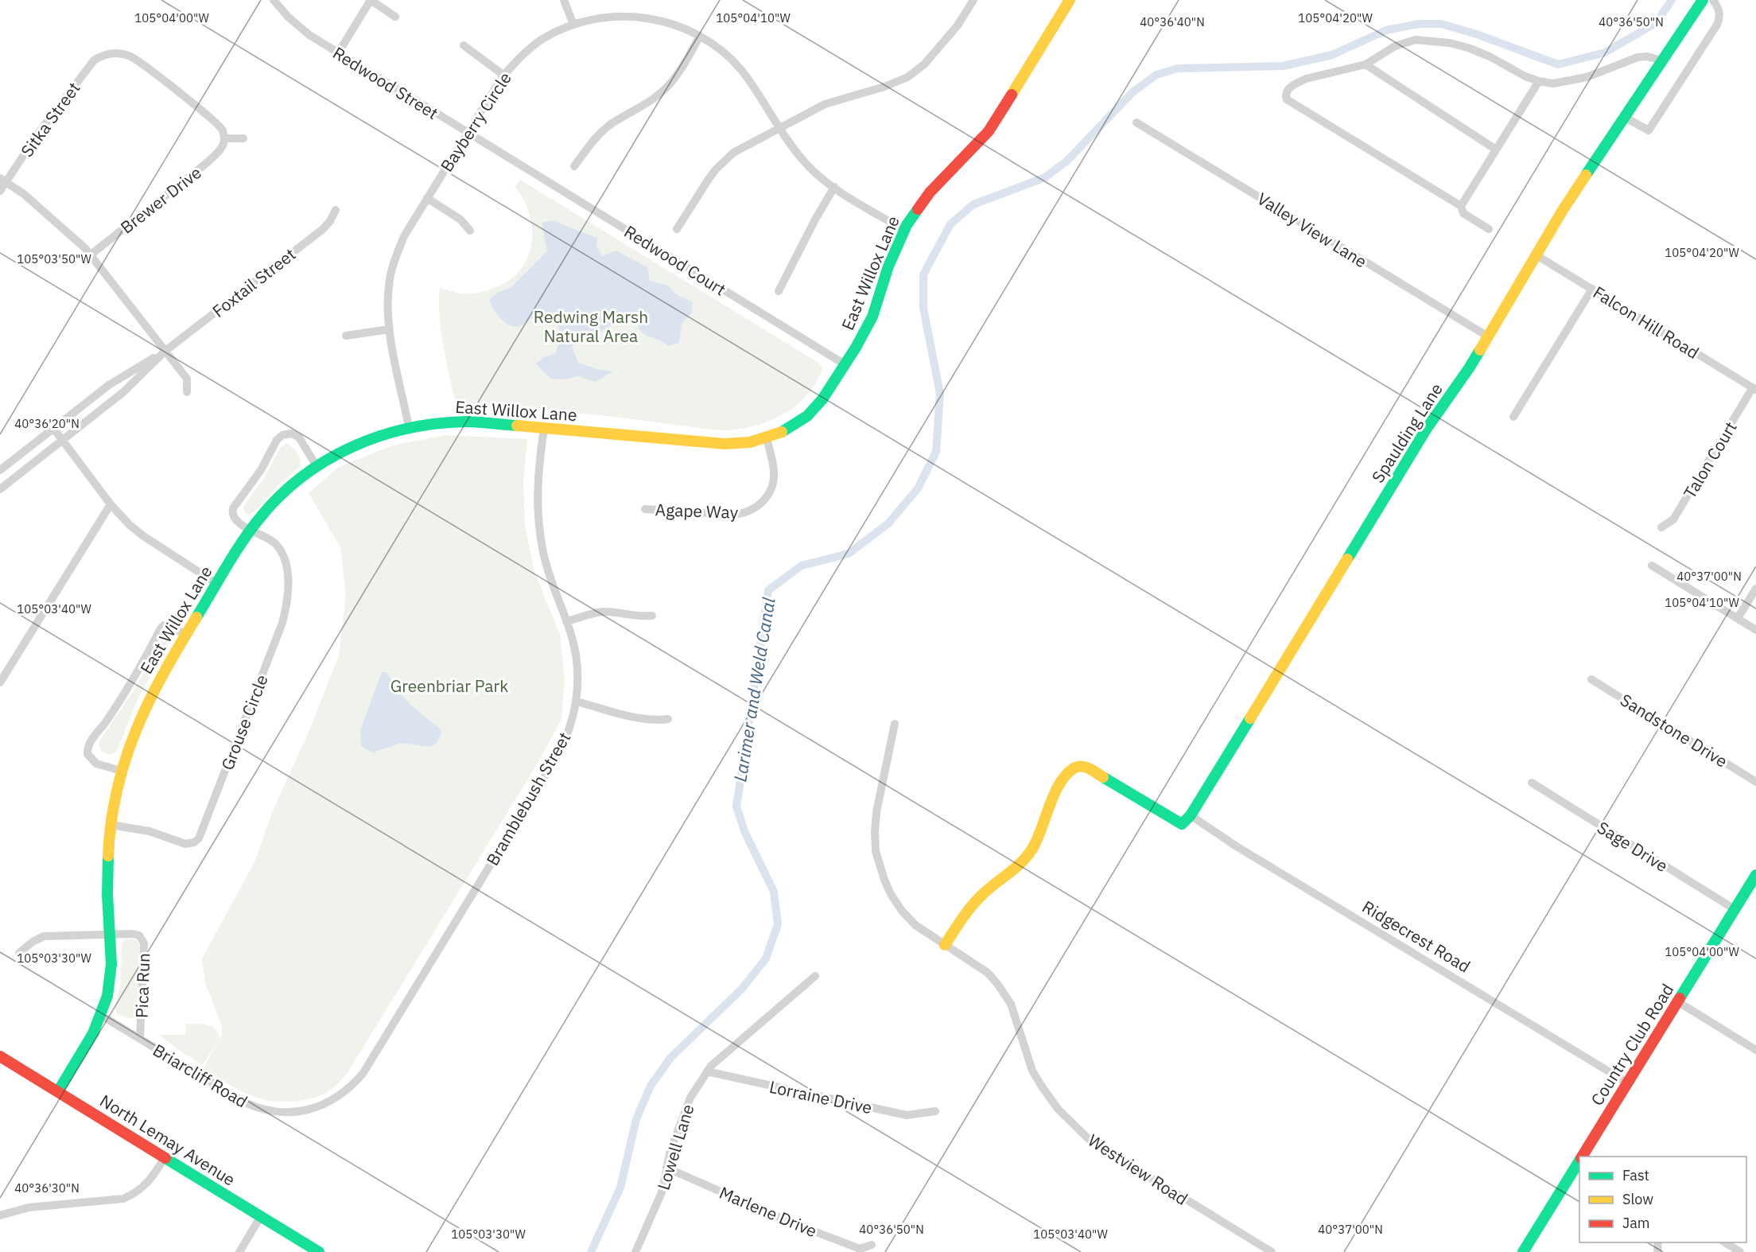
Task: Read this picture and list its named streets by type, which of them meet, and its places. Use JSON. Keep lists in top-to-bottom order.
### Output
{
  "streets": {
    "main road": [
      "East Willox Lane",
      "Spaulding Lane",
      "Country Club Road",
      "North Lemay Avenue"
    ],
    "street": [
      "Redwood Street",
      "Sitka Street",
      "Bayberry Circle",
      "Brewer Drive",
      "Valley View Lane",
      "Redwood Court",
      "Foxtail Street",
      "Falcon Hill Road",
      "Talon Court",
      "Agape Way",
      "Grouse Circle",
      "Sandstone Drive",
      "Bramblebush Street",
      "Sage Drive",
      "Ridgecrest Road",
      "Pica Run",
      "Briarcliff Road",
      "Lorraine Drive",
      "Lowell Lane",
      "Westview Road",
      "Marlene Drive"
    ]
  },
  "crossings": [
    ["Redwood Street", "Bayberry Circle"],
    ["Redwood Street", "Redwood Court"],
    ["Sitka Street", "Brewer Drive"],
    ["Bayberry Circle", "East Willox Lane"],
    ["Valley View Lane", "Spaulding Lane"],
    ["Redwood Court", "East Willox Lane"],
    ["East Willox Lane", "Agape Way"],
    ["East Willox Lane", "Grouse Circle"],
    ["East Willox Lane", "Bramblebush Street"],
    ["East Willox Lane", "Pica Run"],
    ["East Willox Lane", "Briarcliff Road"],
    ["East Willox Lane", "North Lemay Avenue"],
    ["Falcon Hill Road", "Spaulding Lane"],
    ["Falcon Hill Road", "Talon Court"],
    ["Spaulding Lane", "Ridgecrest Road"],
    ["Spaulding Lane", "Westview Road"],
    ["Bramblebush Street", "Briarcliff Road"],
    ["Sage Drive", "Country Club Road"],
    ["Ridgecrest Road", "Country Club Road"],
    ["Pica Run", "Briarcliff Road"],
    ["Lorraine Drive", "Lowell Lane"],
    ["Lowell Lane", "Marlene Drive"]
  ],
  "water": ["Larimer and Weld Canal"],
  "parks": ["Redwing Marsh Natural Area", "Greenbriar Park"],
  "legend": ["Fast", "Slow", "Jam"],
  "coordinates": [
    "105°04'00\"W",
    "105°04'10\"W",
    "105°04'20\"W",
    "40°36'40\"N",
    "40°36'50\"N",
    "105°03'50\"W",
    "40°36'20\"N",
    "40°37'00\"N",
    "105°03'40\"W",
    "105°03'30\"W",
    "40°36'30\"N"
  ]
}
